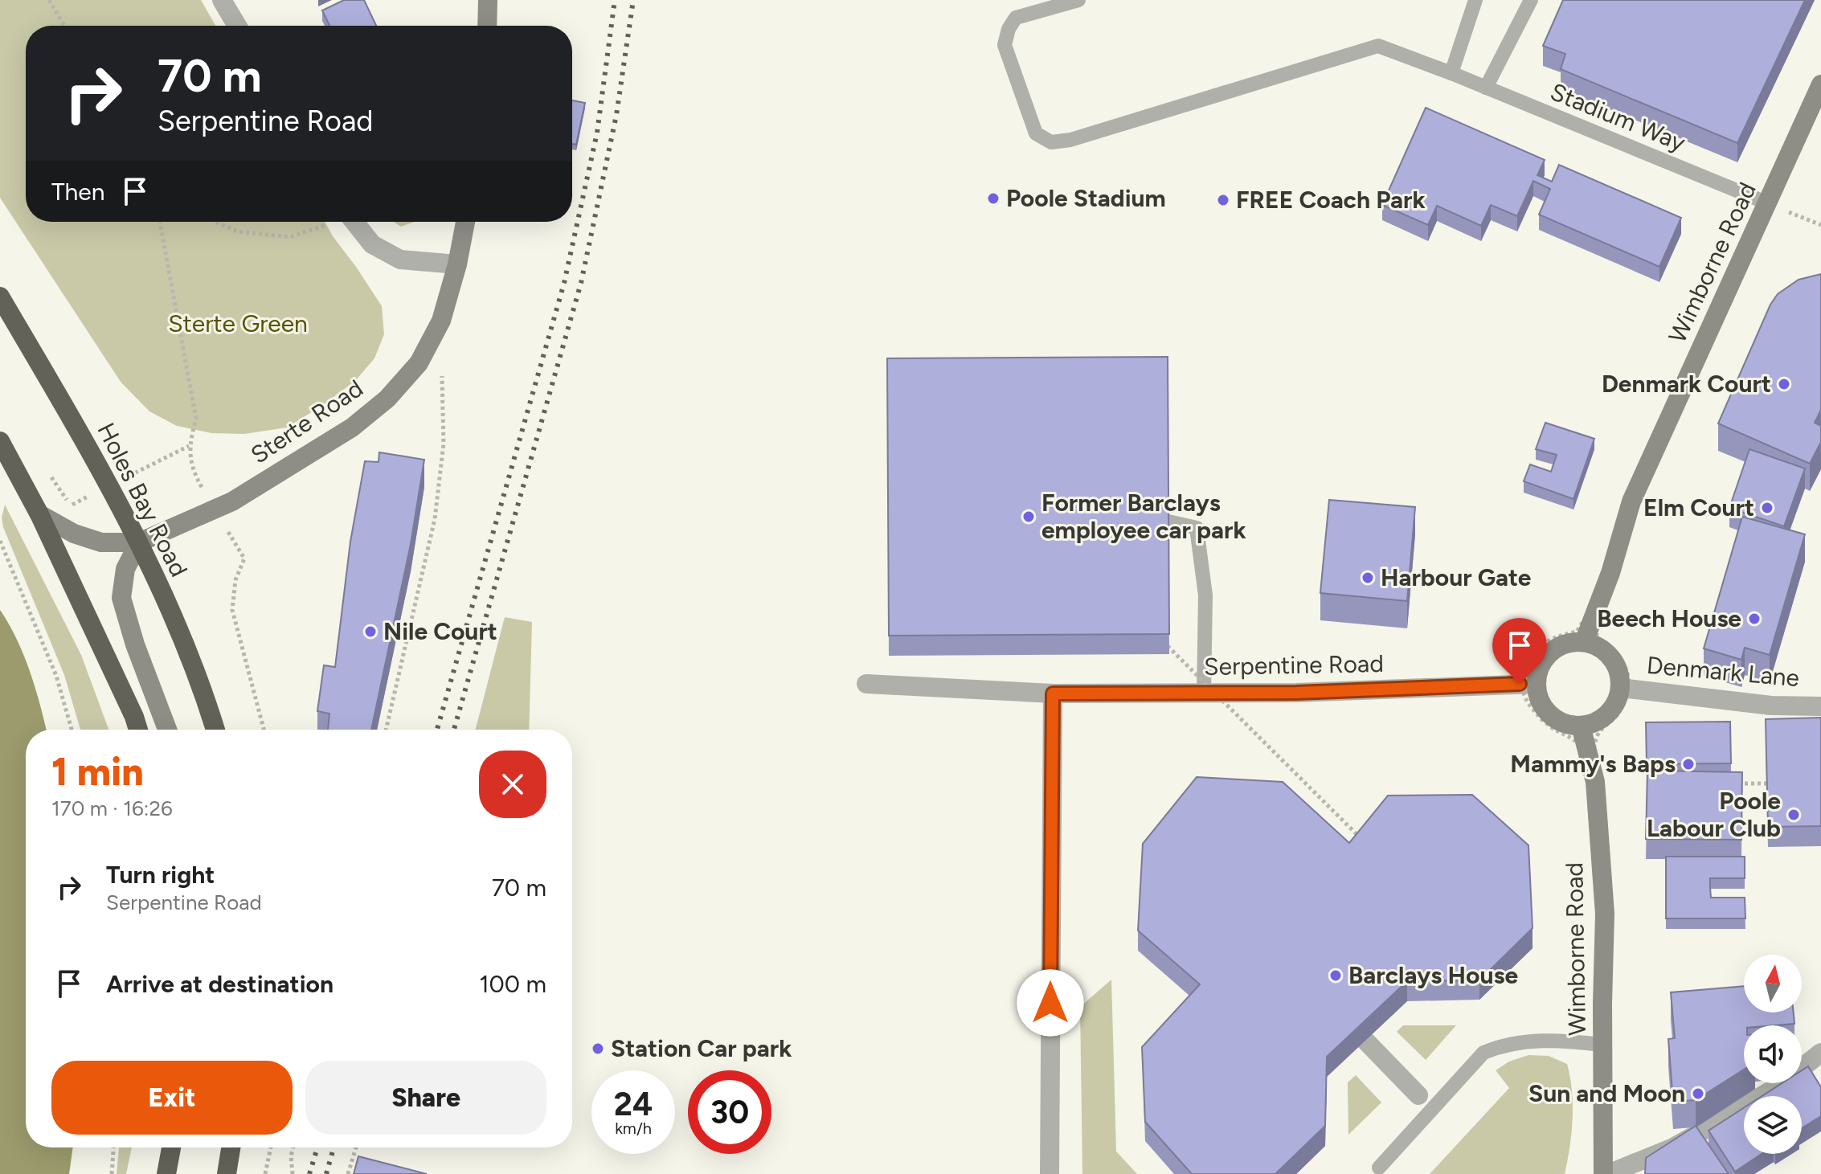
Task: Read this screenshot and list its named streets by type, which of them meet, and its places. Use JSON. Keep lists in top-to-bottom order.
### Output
{
  "streets": {
    "highway": ["Holes Bay Road"],
    "main road": ["Wimborne Road", "Sterte Road"],
    "street": ["Serpentine Road", "Denmark Lane"],
    "lane": ["Stadium Way"]
  },
  "crossings": [
    ["Stadium Way", "Wimborne Road"],
    ["Wimborne Road", "Serpentine Road"],
    ["Wimborne Road", "Denmark Lane"],
    ["Sterte Road", "Holes Bay Road"],
    ["Serpentine Road", "Denmark Lane"]
  ],
  "parks": ["Sterte Green"],
  "places": [
    "Poole Stadium",
    "FREE Coach Park",
    "Denmark Court",
    "Elm Court",
    "Former Barclays employee car park",
    "Harbour Gate",
    "Beech House",
    "Nile Court",
    "Mammy's Baps",
    "Poole Labour Club",
    "Barclays House",
    "Station Car park",
    "Sun and Moon"
  ],
  "north": "top",
  "page": {
    "turn": ["70 m", "Serpentine Road"],
    "then": "Then",
    "heading": ["1 min", "170 m · 16:26"],
    "list": [
      {
        "name": "Turn right",
        "note": "Serpentine Road",
        "value": "70 m"
      },
      {
        "name": "Arrive at destination",
        "value": "100 m"
      }
    ],
    "buttons": ["Exit", "Share"],
    "speed": "24 km/h",
    "limit": "30"
  }
}
